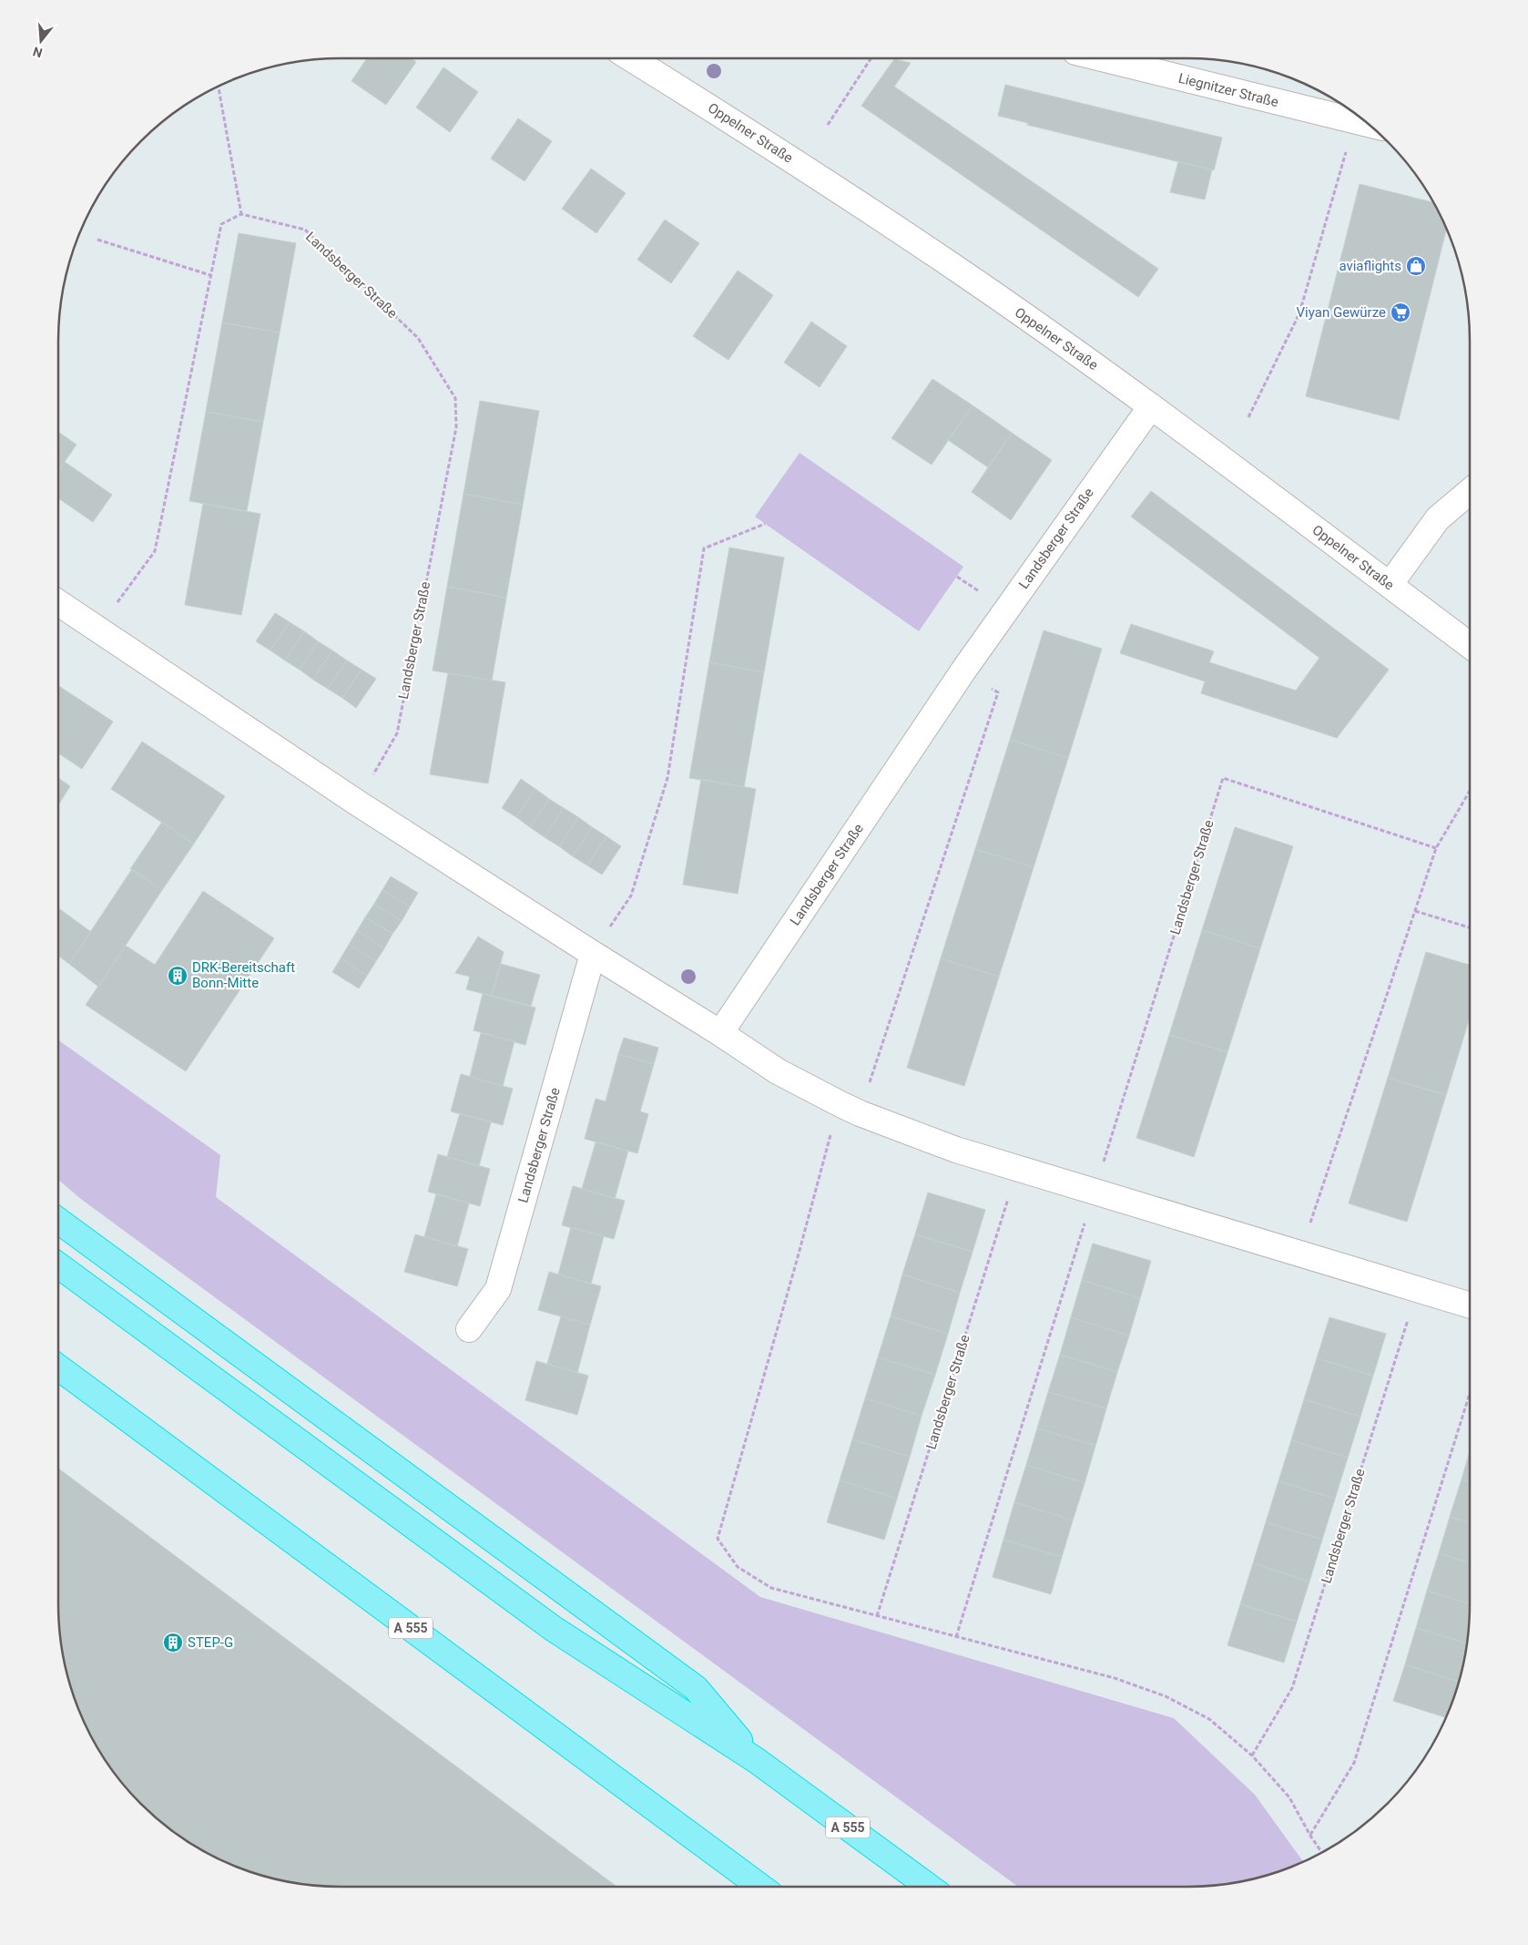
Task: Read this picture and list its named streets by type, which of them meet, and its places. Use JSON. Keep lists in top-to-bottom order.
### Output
{
  "streets": {
    "highway": ["A 555"],
    "street": ["Liegnitzer Straße", "Oppelner Straße", "Landsberger Straße"]
  },
  "crossings": [
    ["Oppelner Straße", "Landsberger Straße"]
  ],
  "places": {
    "shop": ["aviaflights"],
    "supermarket": ["Viyan Gewürze"],
    "building": ["DRK-Bereitschaft Bonn-Mitte", "STEP-G"]
  },
  "north": "bottom"
}
